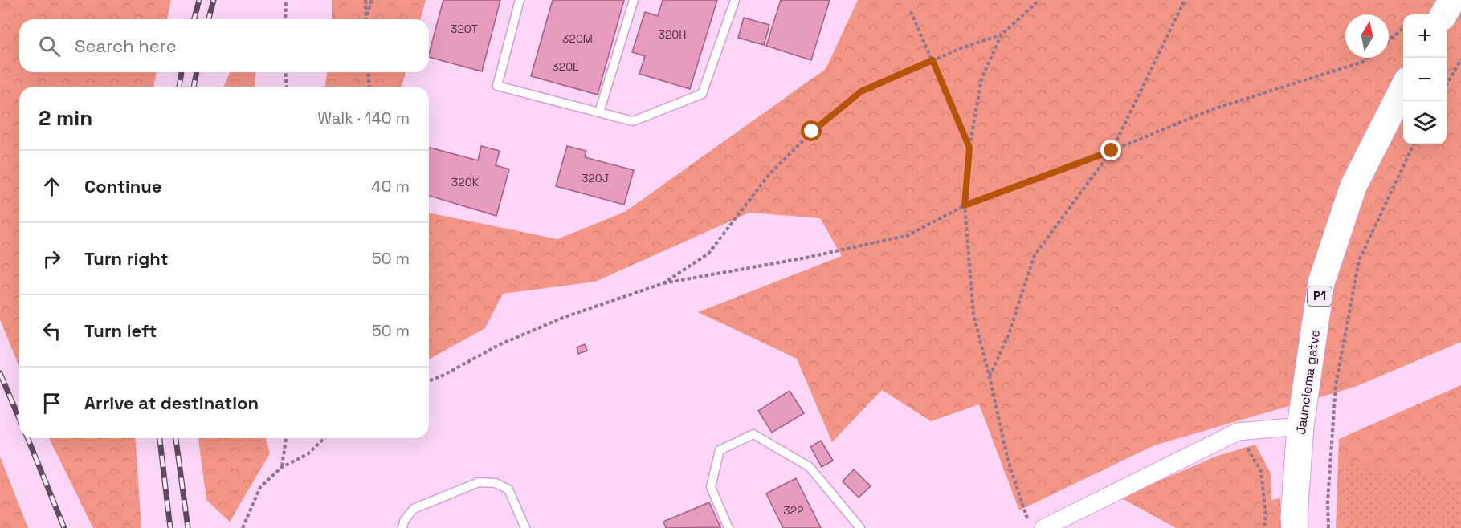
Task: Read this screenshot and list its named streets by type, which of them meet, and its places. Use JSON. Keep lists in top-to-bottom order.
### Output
{
  "streets": {
    "main road": ["P1", "Jaunciema gatve"]
  },
  "house_numbers": [
    "320T",
    "320H",
    "320M",
    "320L",
    "320J",
    "320K",
    "322"
  ],
  "north": "top",
  "page": {
    "map_buttons": ["+", "−"],
    "search": "Search here",
    "heading": ["2 min", "Walk · 140 m"],
    "list": [
      ["Continue", "40 m"],
      ["Turn right", "50 m"],
      ["Turn left", "50 m"],
      "Arrive at destination"
    ]
  }
}
